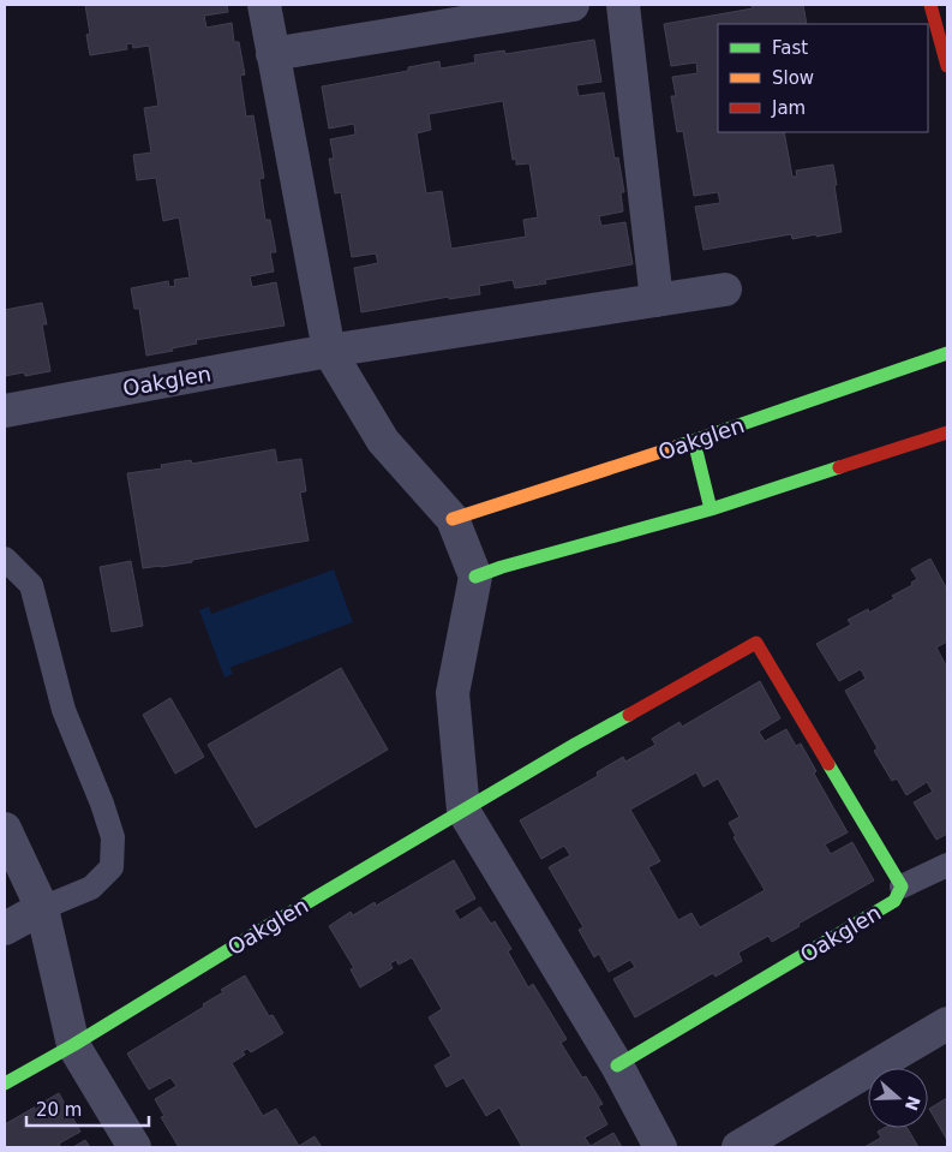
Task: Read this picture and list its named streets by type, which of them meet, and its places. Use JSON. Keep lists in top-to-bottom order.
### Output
{
  "streets": {
    "street": ["Oakglen"]
  },
  "legend": ["Fast", "Slow", "Jam"],
  "scale_bar": "20 m",
  "north": "right"
}
